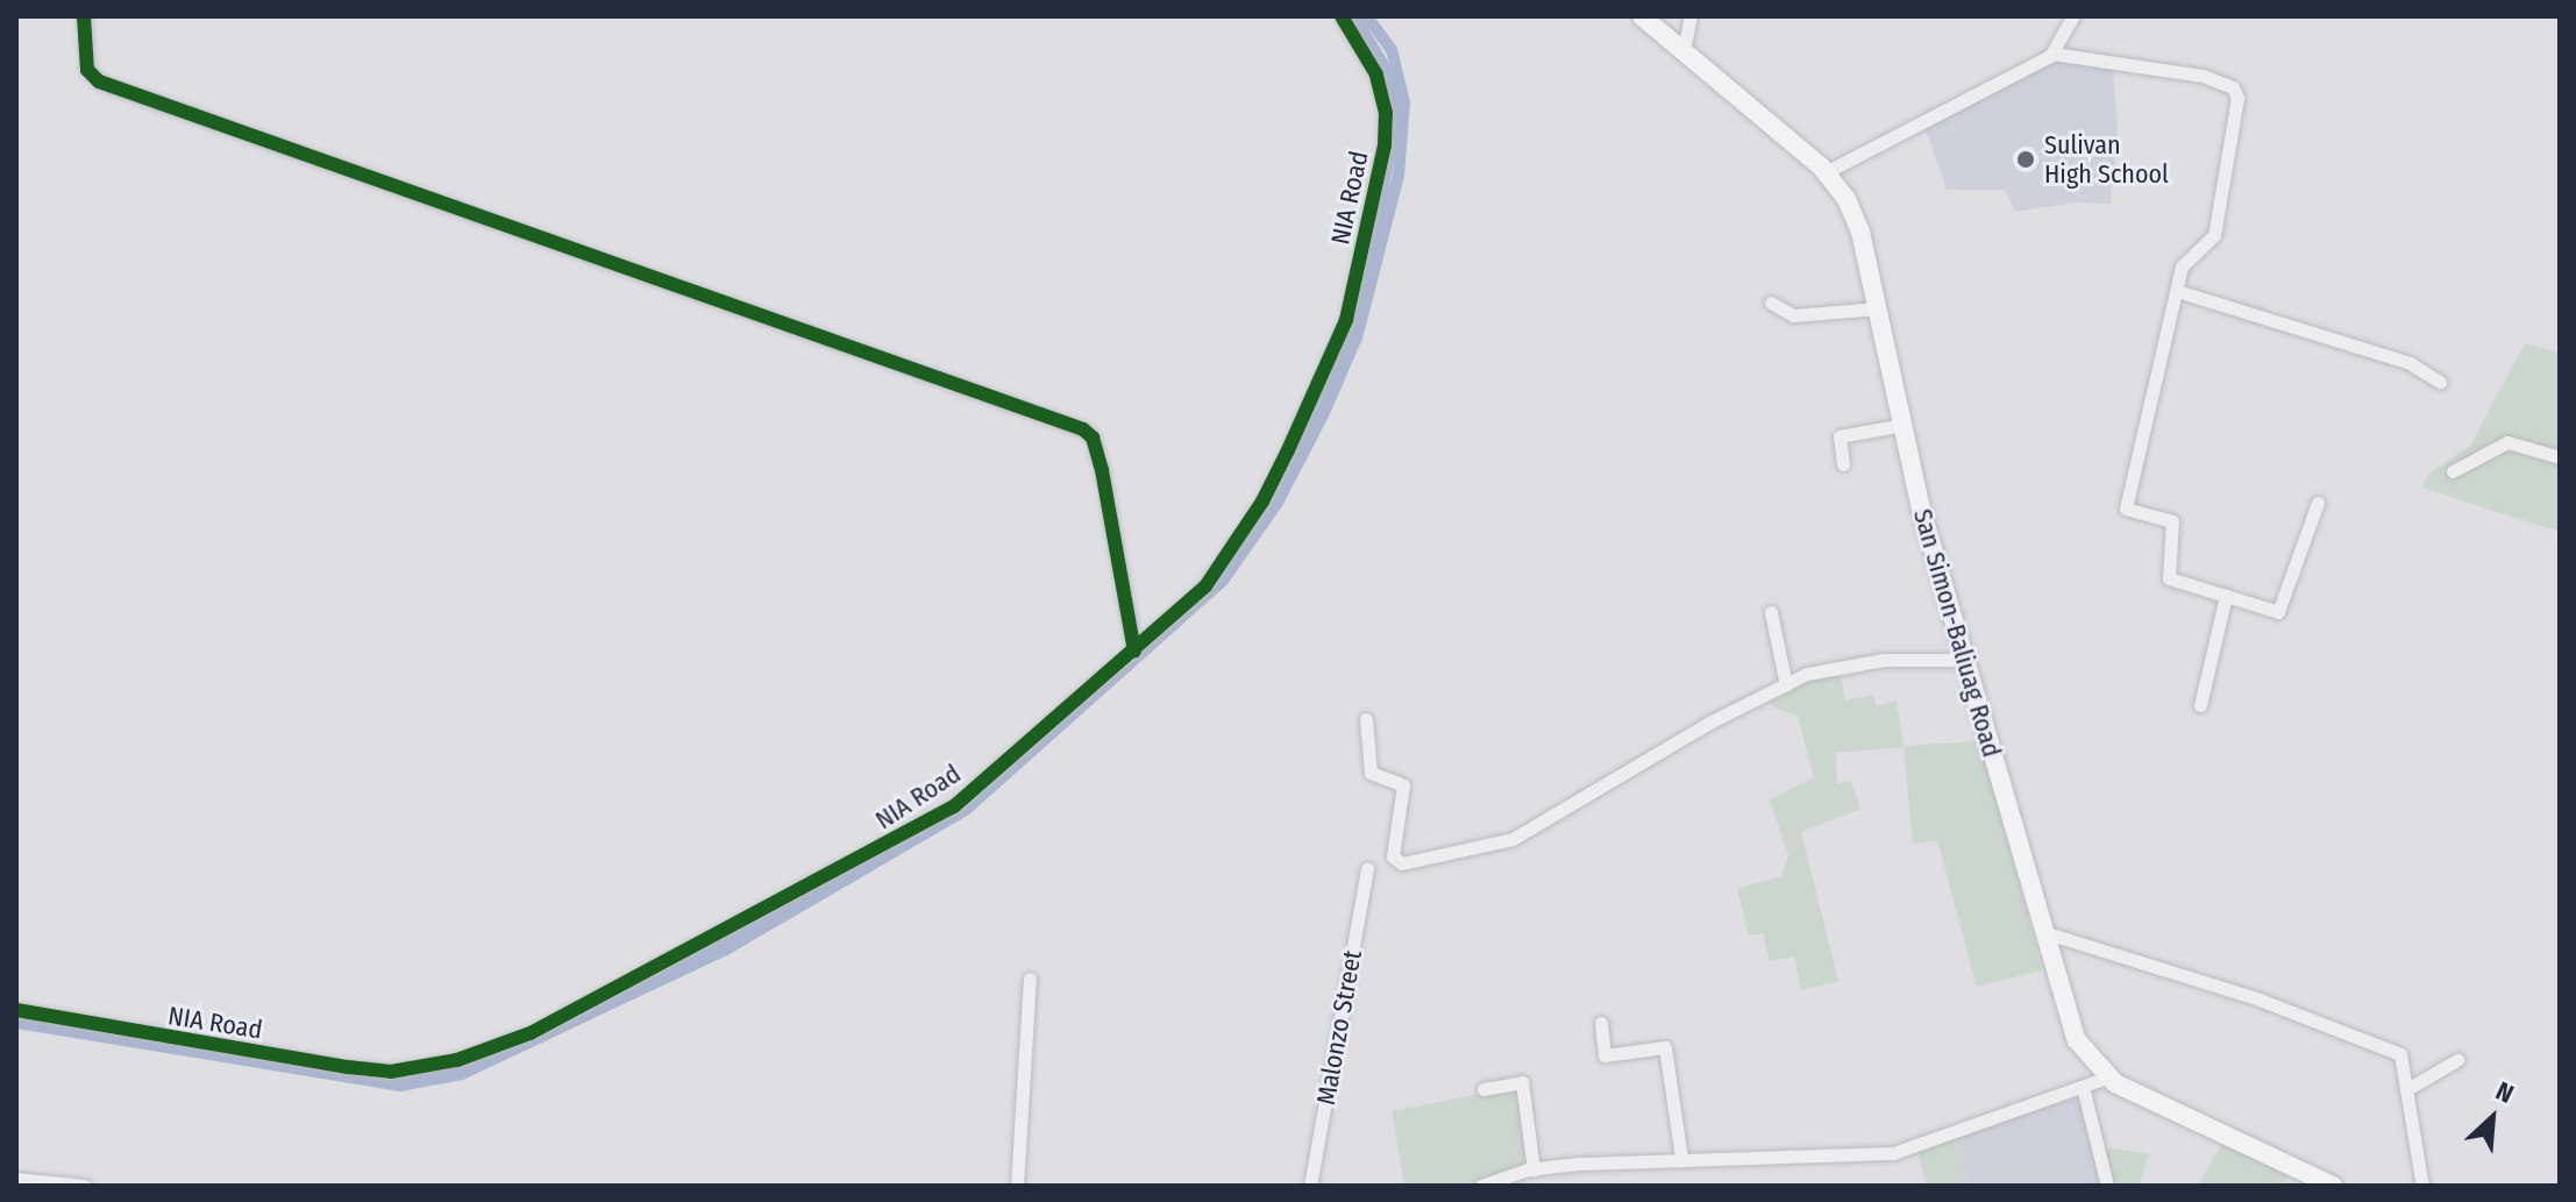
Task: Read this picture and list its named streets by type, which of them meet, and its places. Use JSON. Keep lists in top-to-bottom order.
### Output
{
  "streets": {
    "main road": ["San Simon-Baliuag Road"],
    "street": ["NIA Road", "Malonzo Street"]
  },
  "places": ["Sulivan High School"],
  "north": "top right"
}
